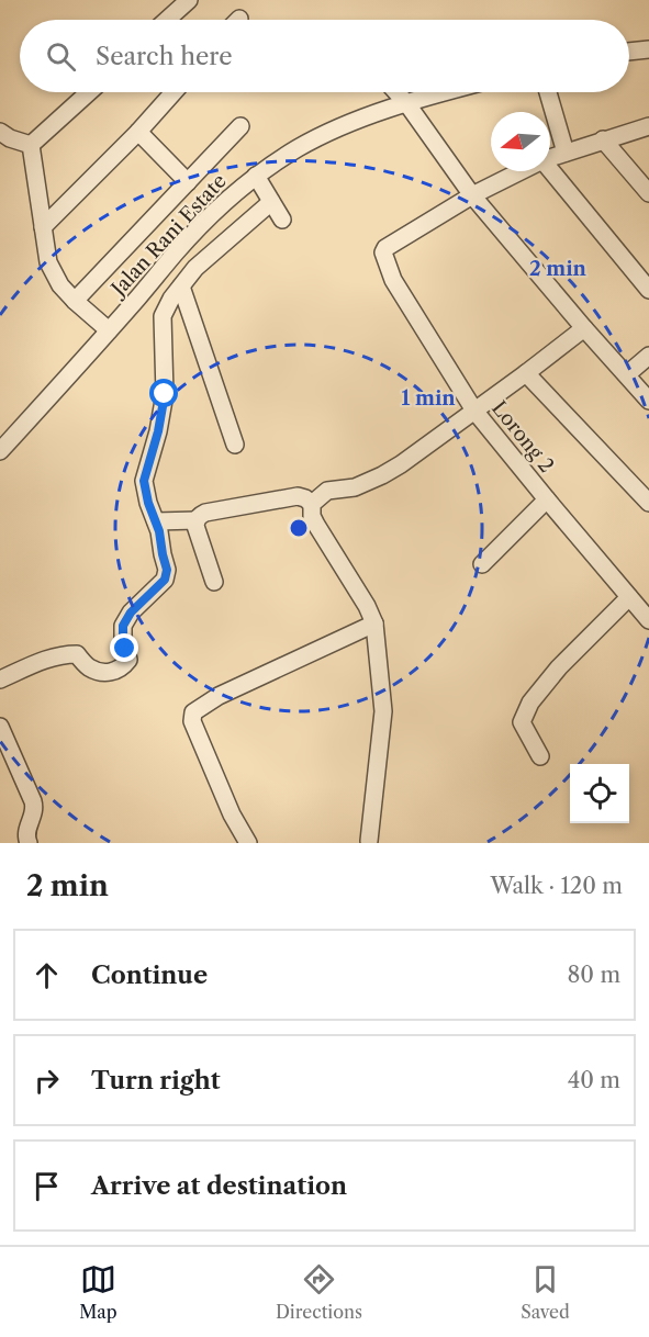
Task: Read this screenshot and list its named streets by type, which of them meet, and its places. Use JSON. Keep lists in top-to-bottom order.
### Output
{
  "streets": {
    "street": ["Jalan Rani Estate", "Lorong 2"]
  },
  "north": "left",
  "page": {
    "search": "Search here",
    "heading": ["2 min", "Walk · 120 m"],
    "list": [
      ["Continue", "80 m"],
      ["Turn right", "40 m"],
      "Arrive at destination"
    ],
    "nav": ["Map", "Directions", "Saved"]
  },
  "rings": ["2 min", "1 min"]
}
